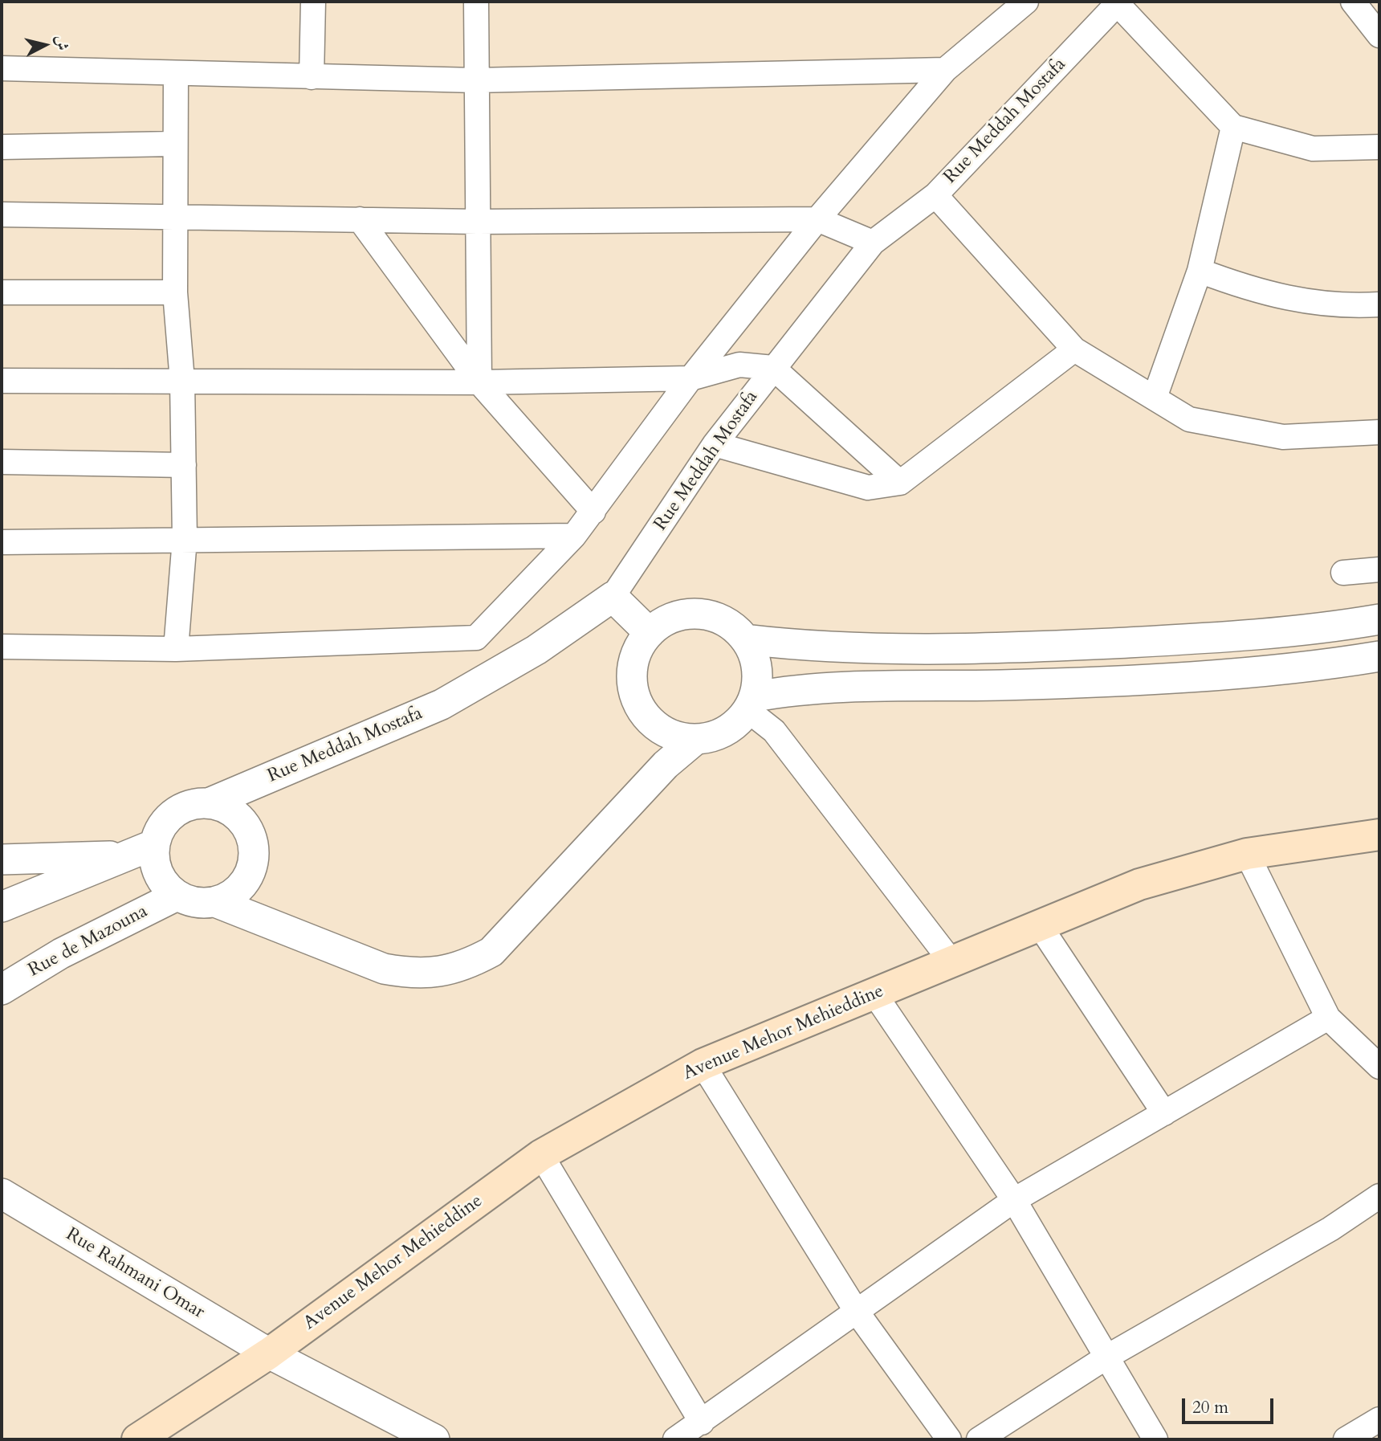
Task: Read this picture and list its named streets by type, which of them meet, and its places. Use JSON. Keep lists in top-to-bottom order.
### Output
{
  "streets": {
    "main road": ["Avenue Mehor Mehieddine"],
    "street": ["Rue Meddah Mostafa", "Rue de Mazouna", "Rue Rahmani Omar"]
  },
  "crossings": [
    ["Rue Meddah Mostafa", "Rue de Mazouna"],
    ["Avenue Mehor Mehieddine", "Rue Rahmani Omar"]
  ],
  "scale_bar": "20 m",
  "north": "right"
}
